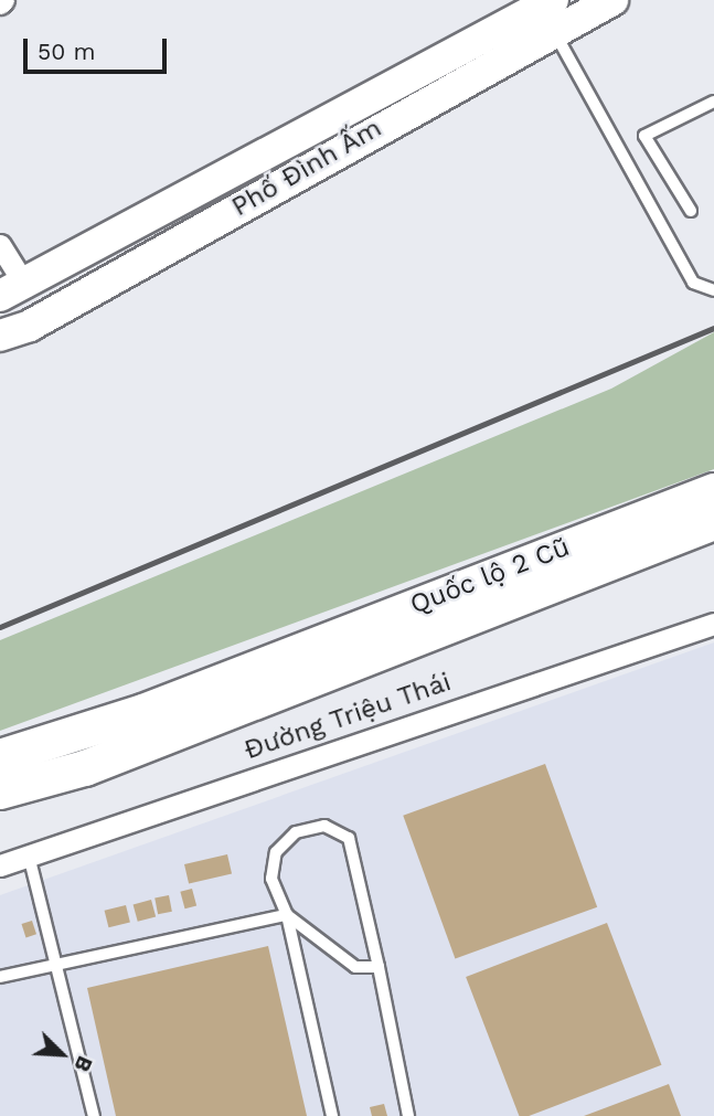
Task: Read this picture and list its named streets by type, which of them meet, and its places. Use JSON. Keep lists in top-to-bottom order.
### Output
{
  "streets": {
    "main road": ["Quốc lộ 2 Cũ"],
    "street": ["Phố Đình Ấm", "Đường Triệu Thái"]
  },
  "scale_bar": "50 m",
  "north": "bottom right"
}
